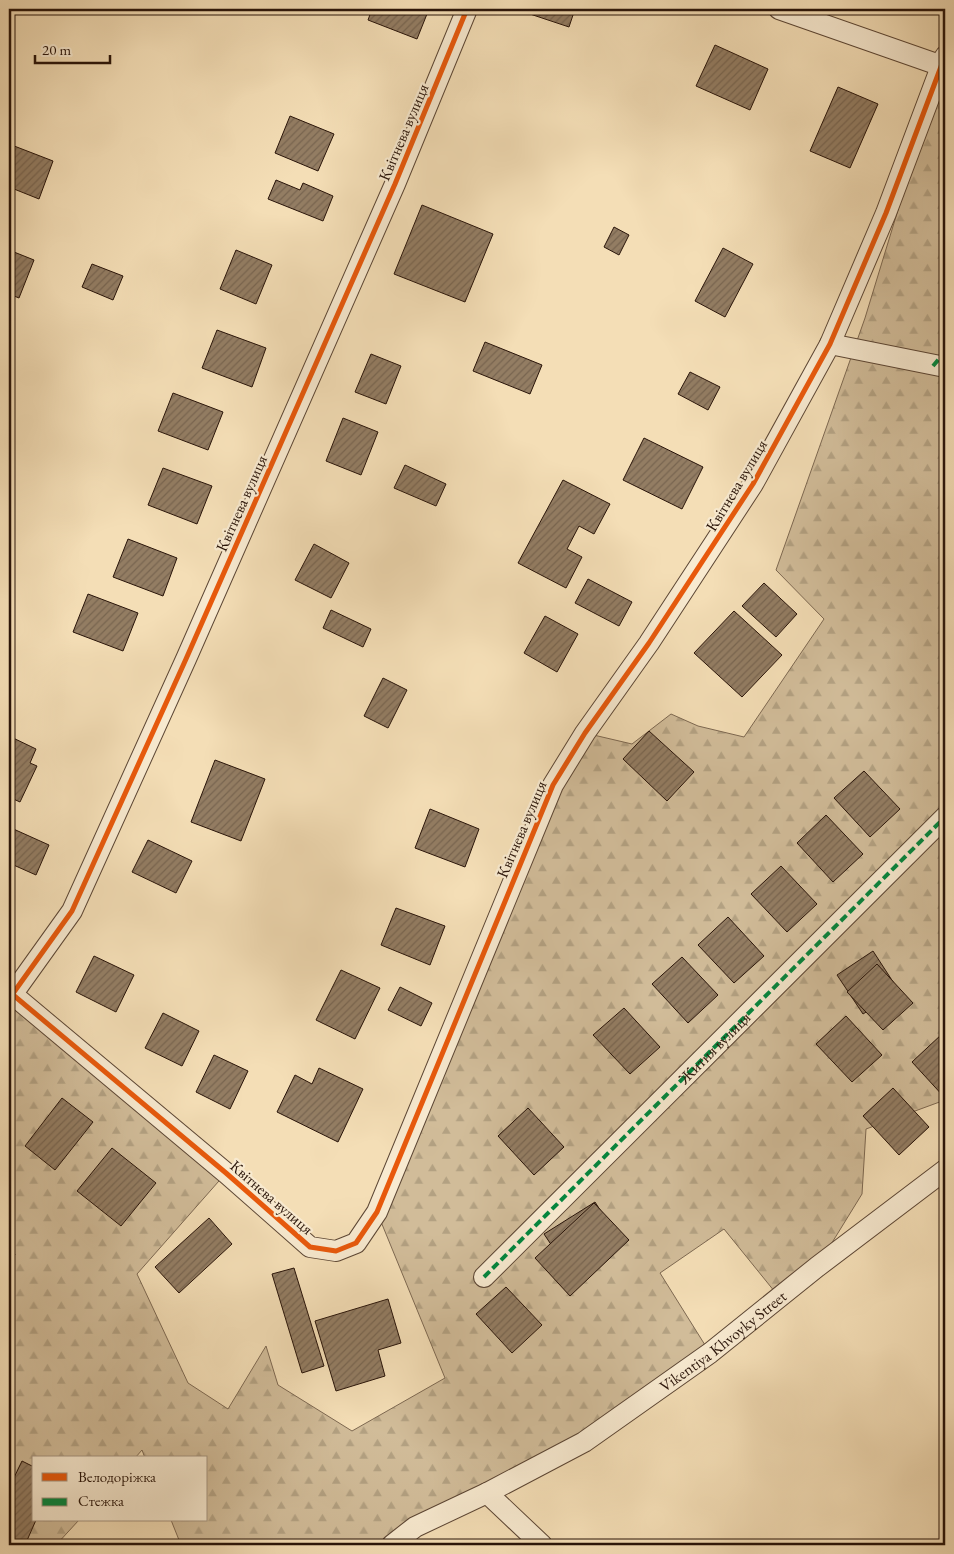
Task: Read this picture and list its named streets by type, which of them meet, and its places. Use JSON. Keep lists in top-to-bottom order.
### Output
{
  "streets": {
    "street": ["Квітнева вулиця", "Житня вулиця", "Vikentiya Khvoyky Street"]
  },
  "legend": ["Велодоріжка", "Стежка"],
  "scale_bar": "20 m"
}
